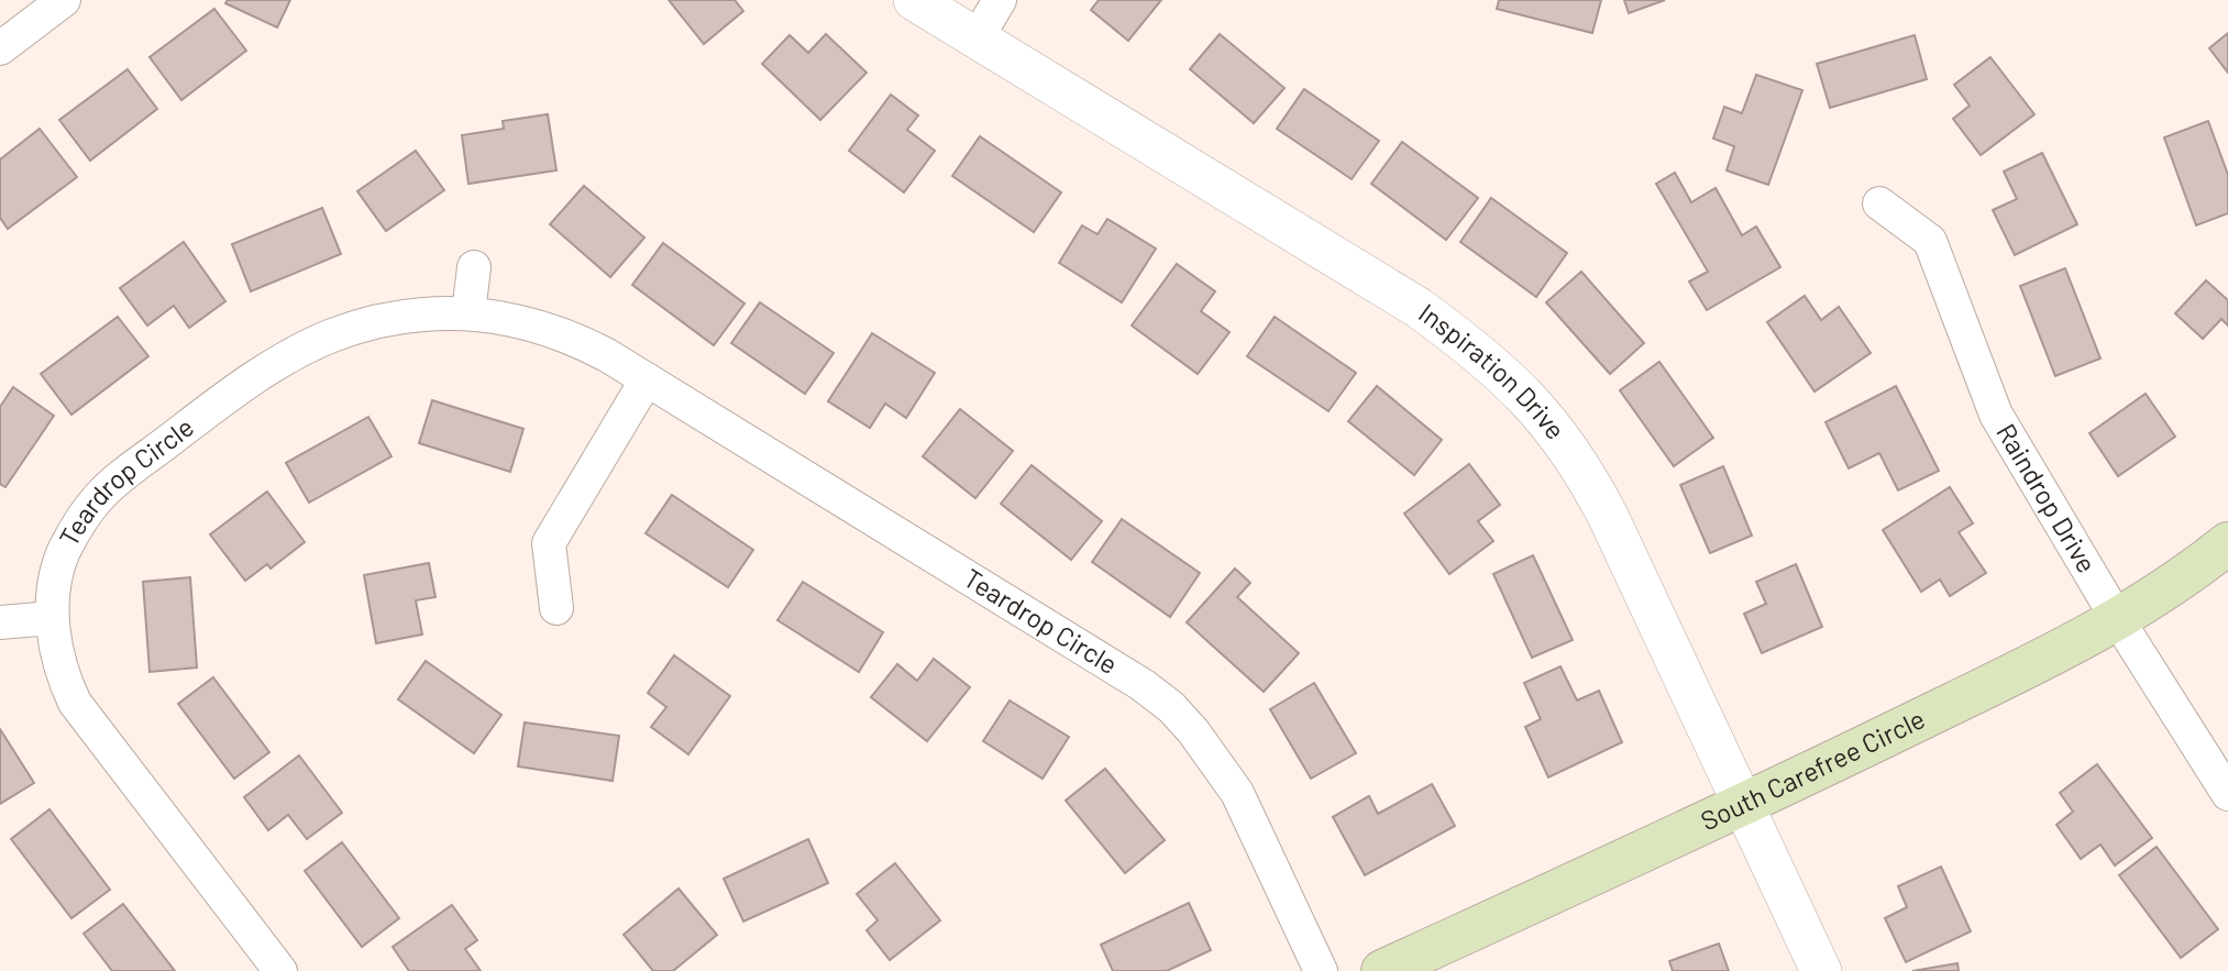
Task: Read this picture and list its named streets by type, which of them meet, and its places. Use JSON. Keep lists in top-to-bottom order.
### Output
{
  "streets": {
    "main road": ["South Carefree Circle"],
    "street": ["Inspiration Drive", "Teardrop Circle", "Raindrop Drive"]
  },
  "crossings": [
    ["Inspiration Drive", "South Carefree Circle"],
    ["Raindrop Drive", "South Carefree Circle"]
  ]
}
